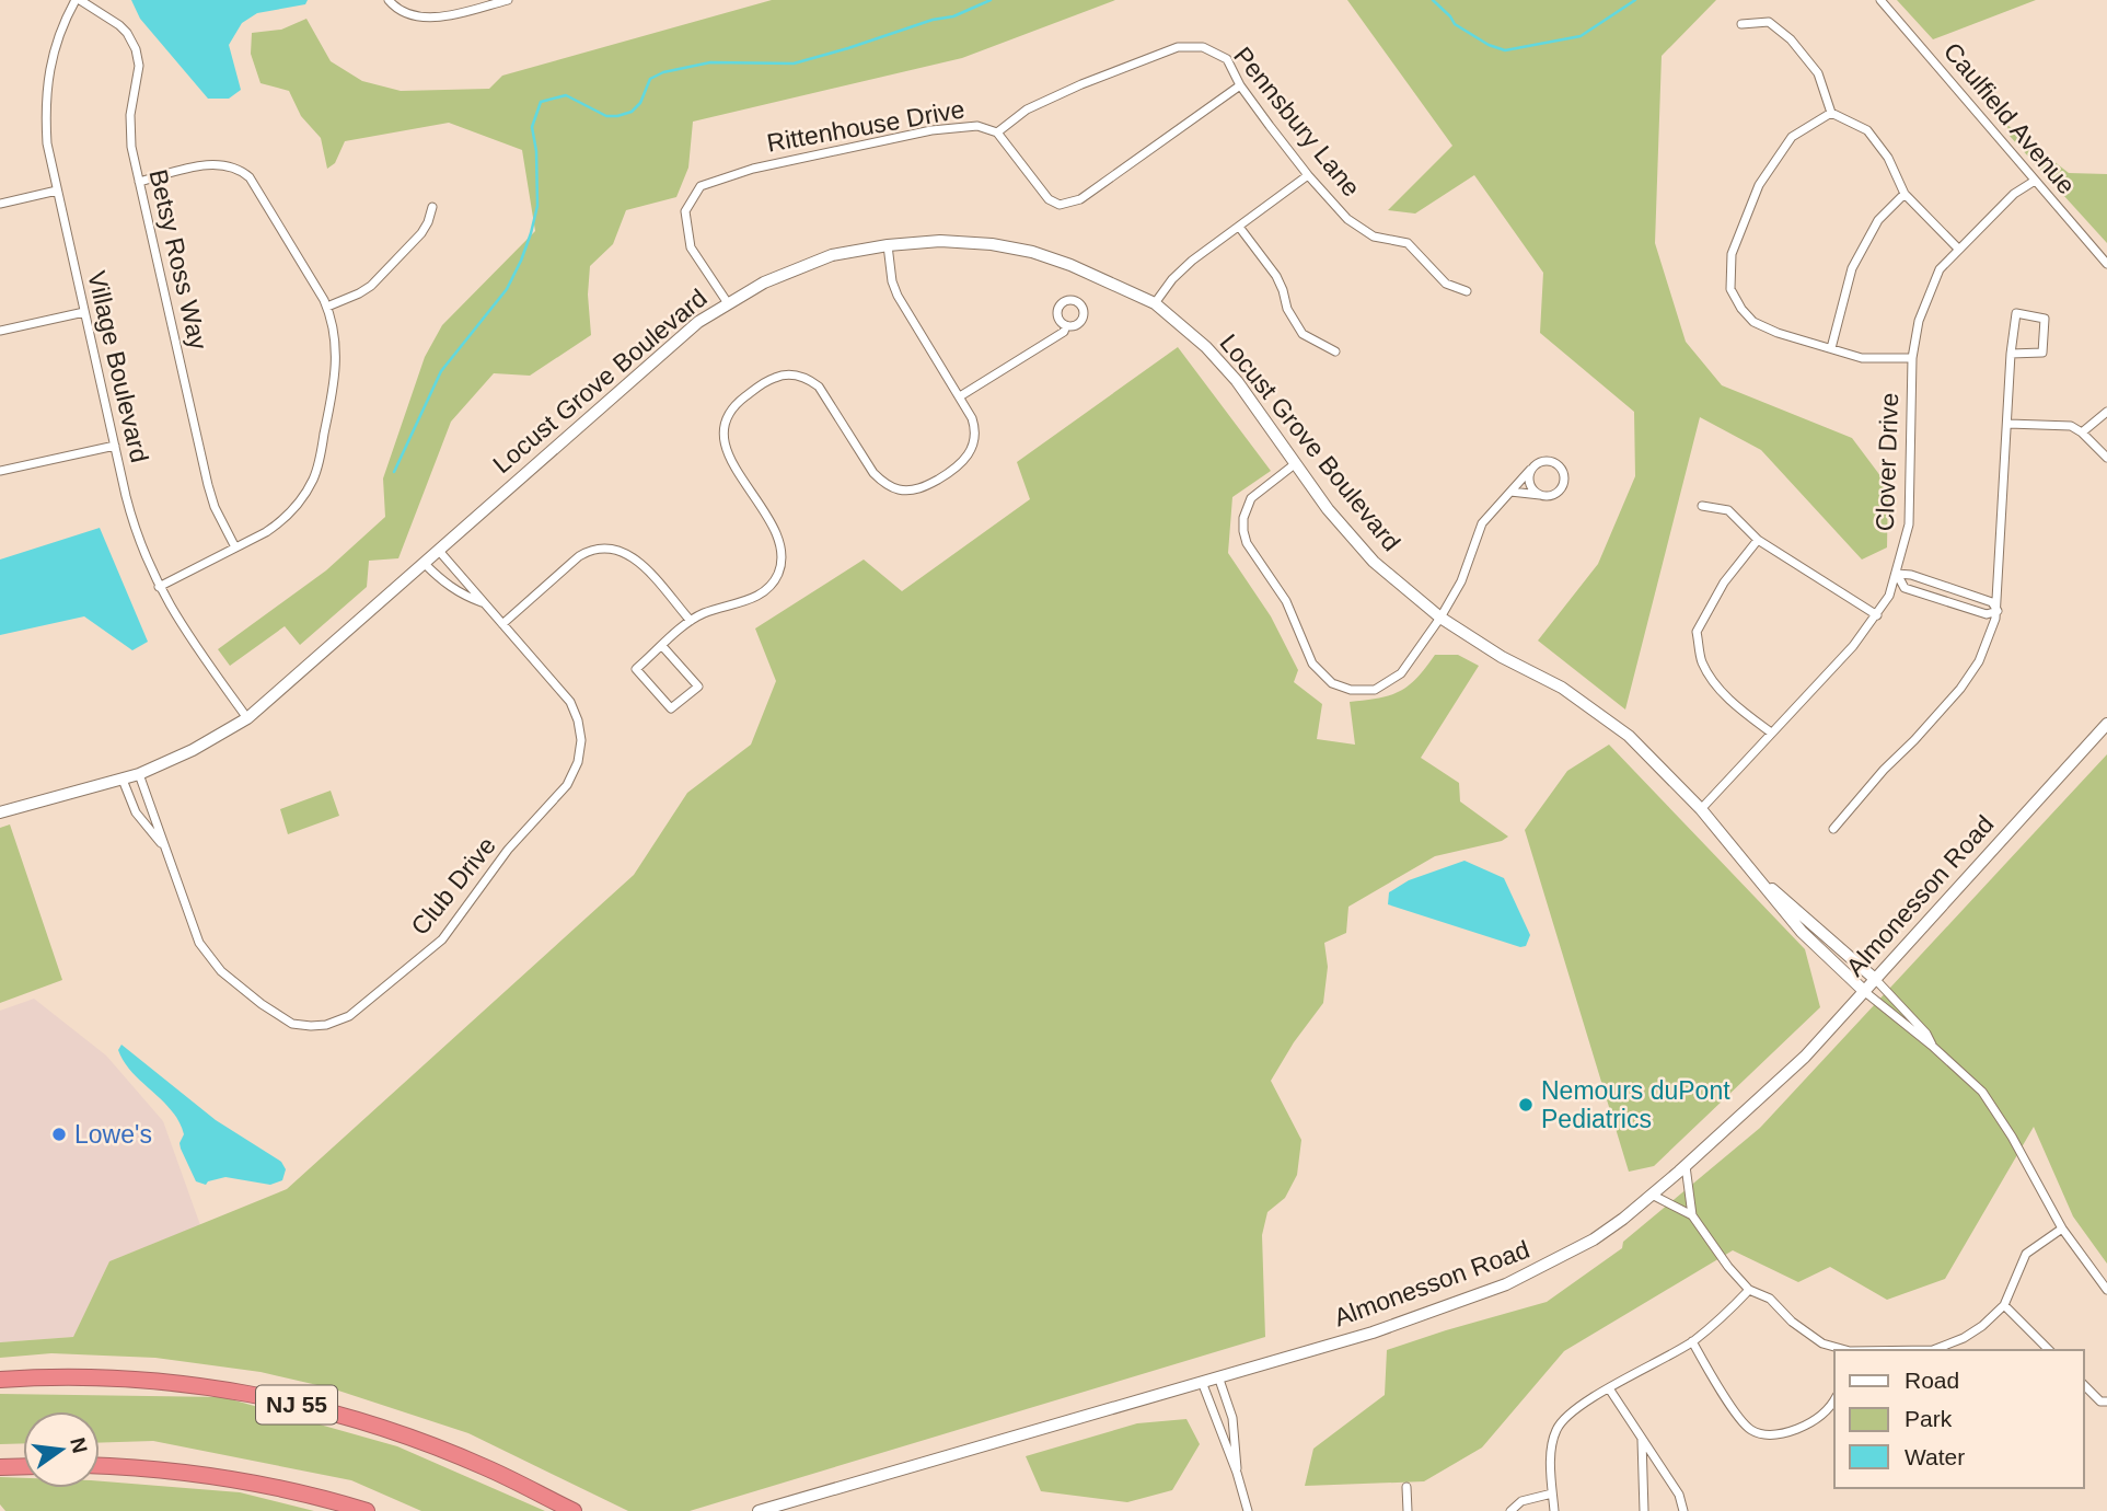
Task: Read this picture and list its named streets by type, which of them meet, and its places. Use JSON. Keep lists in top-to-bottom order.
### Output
{
  "streets": {
    "highway": ["NJ 55"],
    "street": [
      "Caulfield Avenue",
      "Pennsbury Lane",
      "Rittenhouse Drive",
      "Betsy Ross Way",
      "Village Boulevard",
      "Locust Grove Boulevard",
      "Clover Drive",
      "Club Drive",
      "Almonesson Road"
    ]
  },
  "crossings": [
    ["Caulfield Avenue", "Clover Drive"],
    ["Pennsbury Lane", "Rittenhouse Drive"],
    ["Rittenhouse Drive", "Locust Grove Boulevard"],
    ["Betsy Ross Way", "Village Boulevard"],
    ["Village Boulevard", "Locust Grove Boulevard"],
    ["Locust Grove Boulevard", "Clover Drive"],
    ["Locust Grove Boulevard", "Club Drive"]
  ],
  "places": ["Nemours duPont Pediatrics", "Lowe's"],
  "legend": ["Road", "Park", "Water"],
  "north": "right"
}
